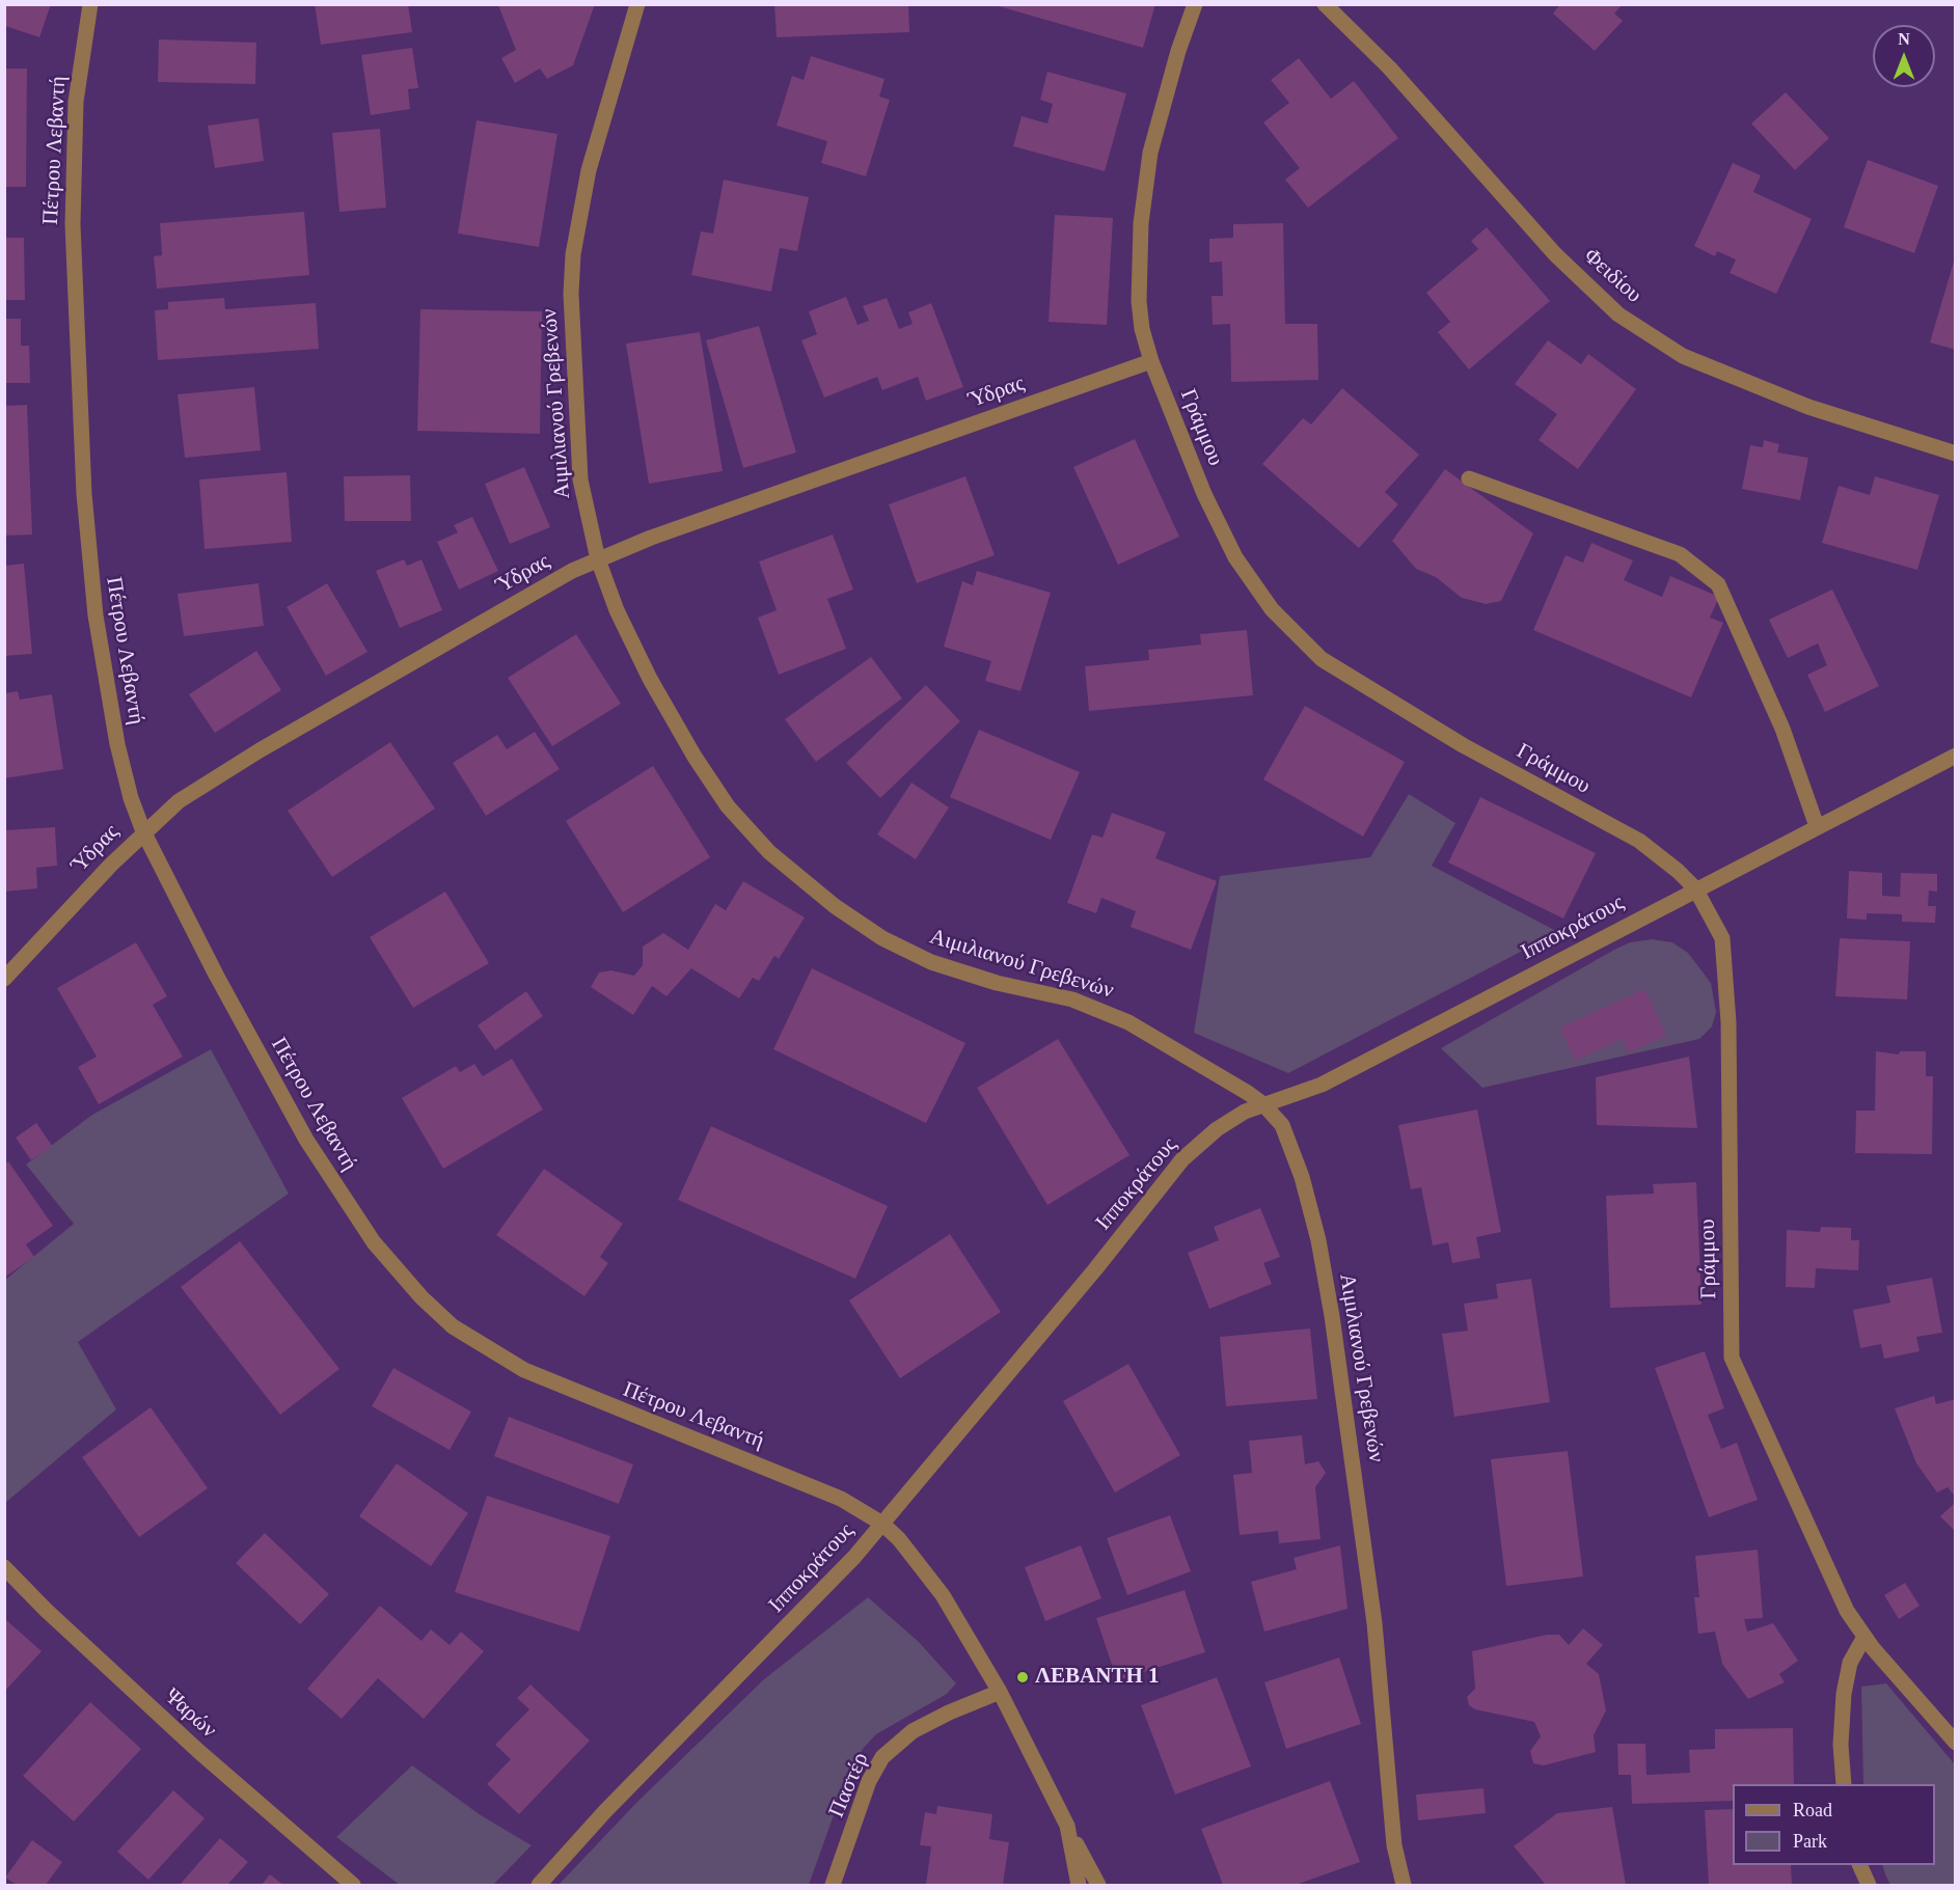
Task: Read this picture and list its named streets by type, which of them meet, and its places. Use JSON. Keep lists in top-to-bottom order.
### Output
{
  "streets": {
    "street": [
      "Πέτρου Λεβαντή",
      "Φειδίου",
      "Ύδρας",
      "Αιμιλιανού Γρεβενών",
      "Γράμμου",
      "Ιπποκράτους",
      "Ψαρών",
      "Παστέρ"
    ]
  },
  "crossings": [
    ["Πέτρου Λεβαντή", "Ύδρας"],
    ["Πέτρου Λεβαντή", "Ιπποκράτους"],
    ["Πέτρου Λεβαντή", "Παστέρ"],
    ["Ύδρας", "Αιμιλιανού Γρεβενών"],
    ["Ύδρας", "Γράμμου"],
    ["Αιμιλιανού Γρεβενών", "Ιπποκράτους"],
    ["Γράμμου", "Ιπποκράτους"]
  ],
  "places": ["ΛΕΒΑΝΤΗ 1"],
  "legend": ["Road", "Park"],
  "north": "top"
}
